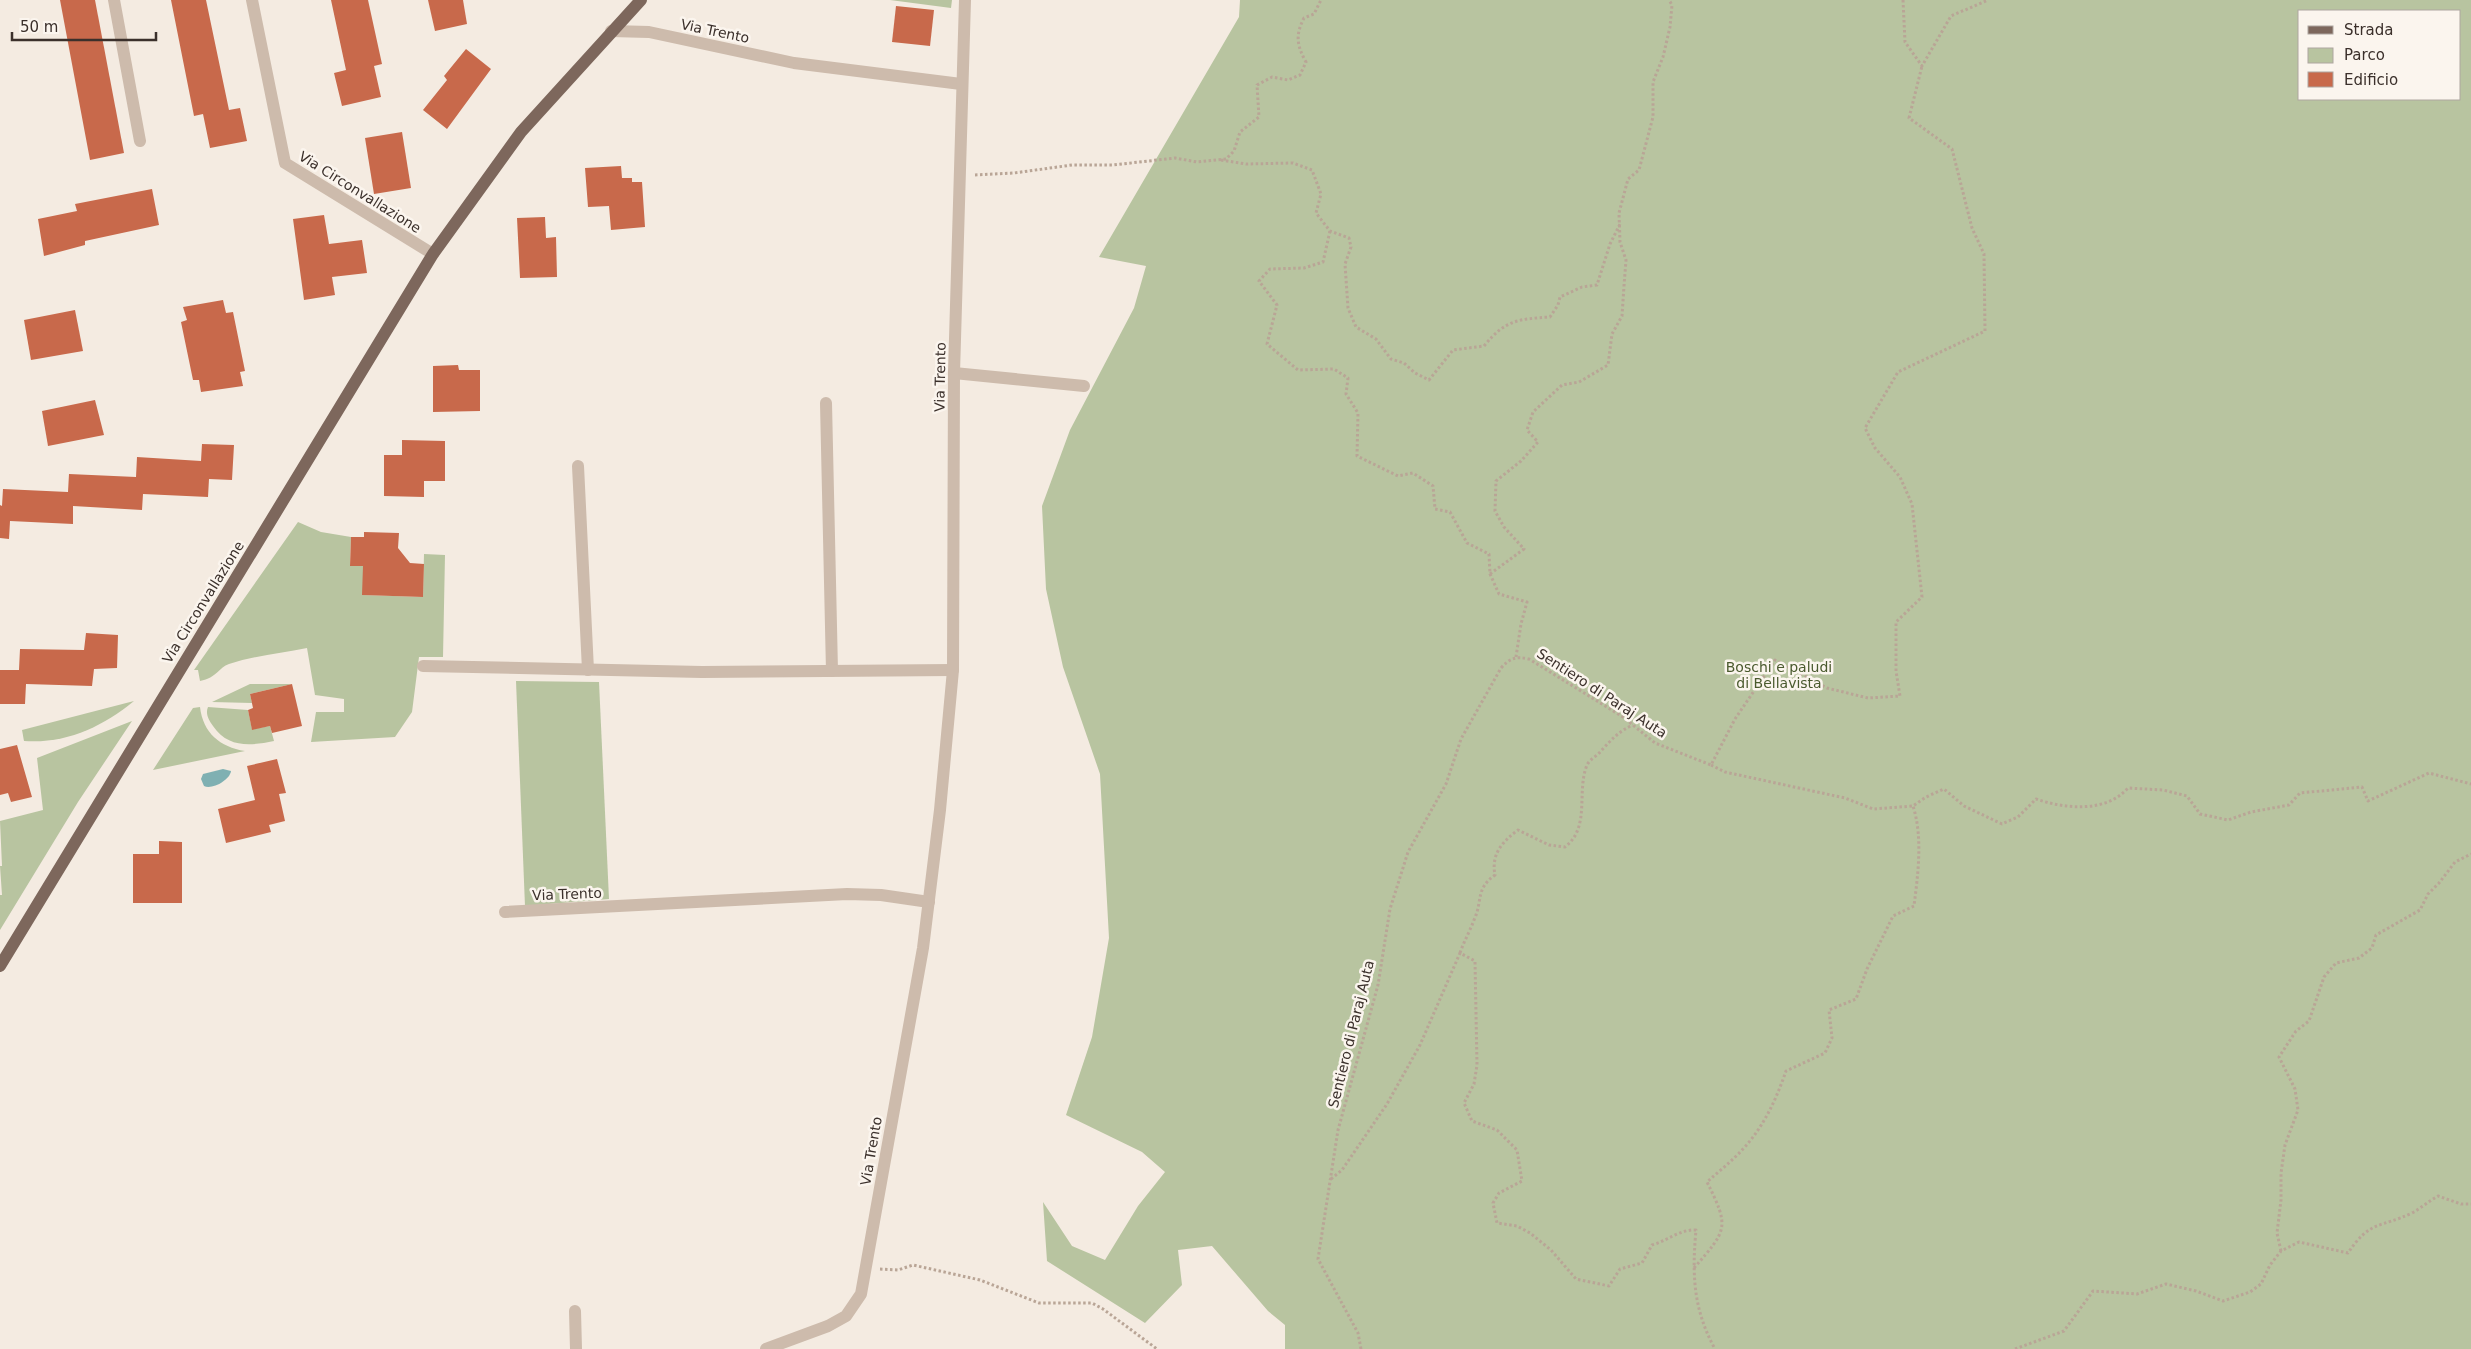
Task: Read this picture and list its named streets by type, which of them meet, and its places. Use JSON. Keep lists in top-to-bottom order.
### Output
{
  "streets": {
    "main road": ["Via Circonvallazione"],
    "street": ["Via Trento"],
    "path": ["Sentiero di Paraj Auta"]
  },
  "crossings": [
    ["Via Trento", "Via Circonvallazione"]
  ],
  "parks": ["Boschi e paludi di Bellavista"],
  "legend": ["Strada", "Parco", "Edificio"],
  "scale_bar": "50 m"
}
